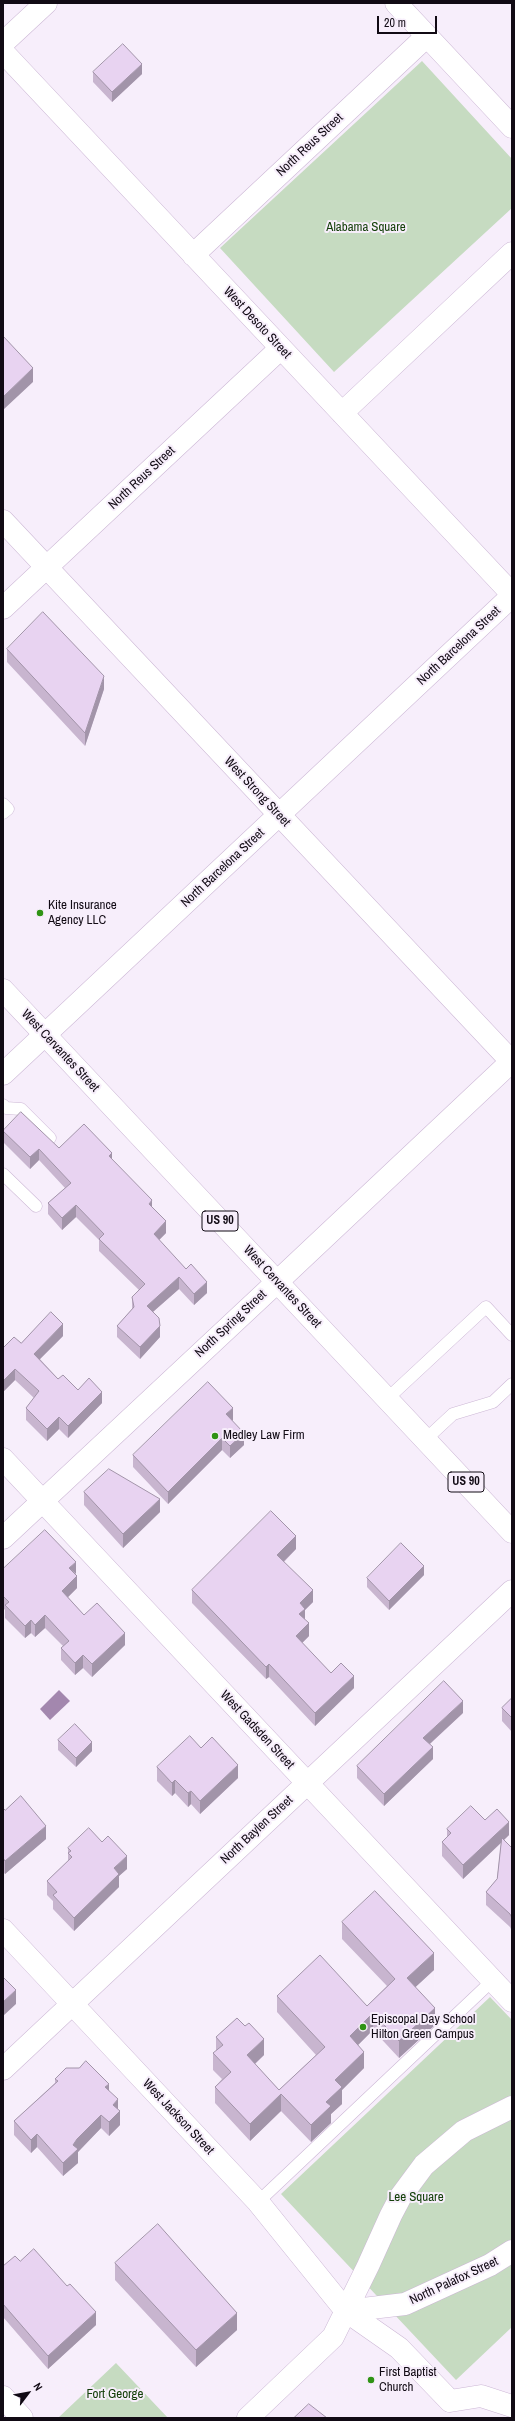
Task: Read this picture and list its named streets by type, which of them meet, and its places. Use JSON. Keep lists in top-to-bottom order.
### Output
{
  "streets": {
    "street": [
      "North Reus Street",
      "West Desoto Street",
      "North Barcelona Street",
      "West Strong Street",
      "West Cervantes Street",
      "US 90",
      "North Spring Street",
      "West Gadsden Street",
      "North Baylen Street",
      "West Jackson Street",
      "North Palafox Street"
    ]
  },
  "crossings": [
    ["North Reus Street", "West Desoto Street"],
    ["North Reus Street", "West Strong Street"],
    ["West Desoto Street", "North Barcelona Street"],
    ["North Barcelona Street", "West Strong Street"],
    ["North Barcelona Street", "West Cervantes Street"],
    ["West Strong Street", "North Spring Street"],
    ["West Cervantes Street", "North Spring Street"],
    ["North Spring Street", "West Gadsden Street"],
    ["West Gadsden Street", "North Baylen Street"],
    ["North Baylen Street", "West Jackson Street"],
    ["West Jackson Street", "North Palafox Street"]
  ],
  "parks": ["Alabama Square", "Lee Square", "Fort George"],
  "places": [
    "Kite Insurance Agency LLC",
    "Medley Law Firm",
    "Episcopal Day School Hilton Green Campus",
    "First Baptist Church"
  ],
  "scale_bar": "20 m",
  "north": "top right"
}
